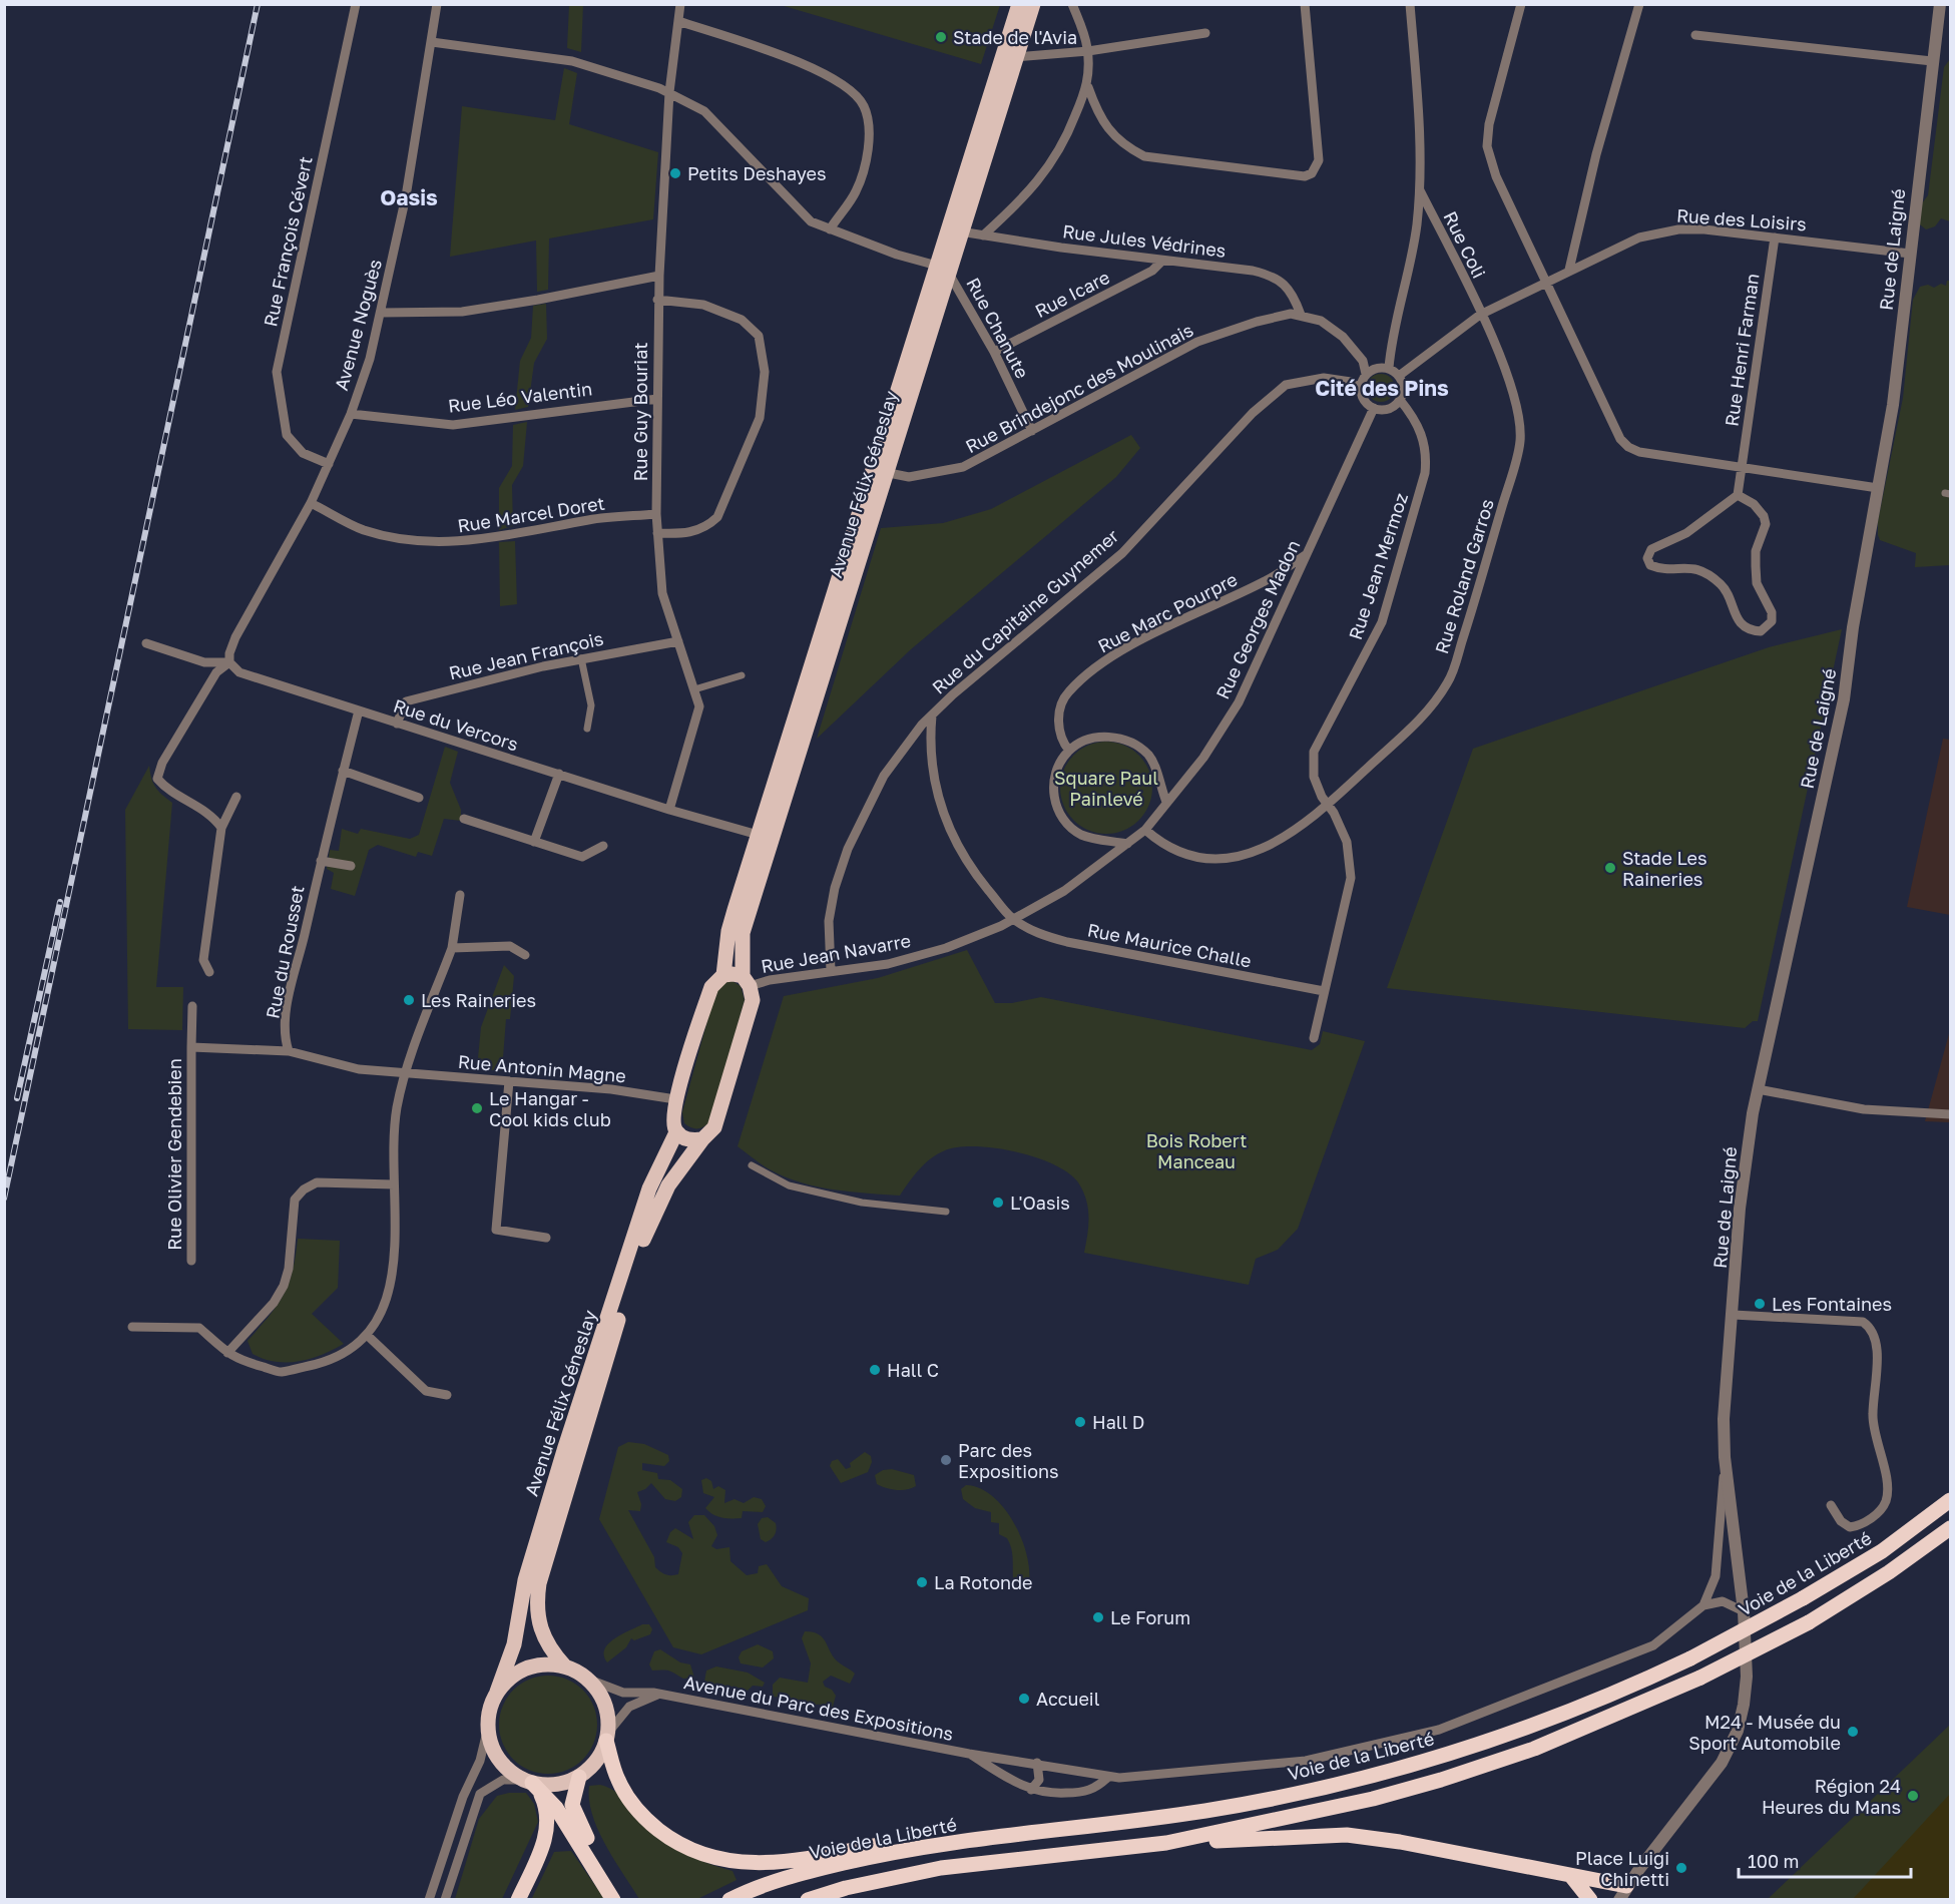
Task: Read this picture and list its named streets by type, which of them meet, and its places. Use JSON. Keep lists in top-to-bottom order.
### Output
{
  "streets": {
    "highway": ["Voie de la Liberté"],
    "main road": ["Avenue Félix Géneslay"],
    "street": [
      "Rue des Loisirs",
      "Rue Jules Védrines",
      "Rue François Cévert",
      "Rue Coli",
      "Rue de Laigné",
      "Rue Icare",
      "Avenue Noguès",
      "Rue Chanute",
      "Rue Henri Farman",
      "Rue Brindejonc des Moulinais",
      "Rue Léo Valentin",
      "Rue Guy Bouriat",
      "Rue Marcel Doret",
      "Rue Jean Mermoz",
      "Rue Roland Garros",
      "Rue du Capitaine Guynemer",
      "Rue Marc Pourpre",
      "Rue Georges Madon",
      "Rue Jean François",
      "Rue du Vercors",
      "Rue Maurice Challe",
      "Rue du Rousset",
      "Rue Jean Navarre",
      "Rue Antonin Magne",
      "Rue Olivier Gendebien",
      "Avenue du Parc des Expositions"
    ]
  },
  "crossings": [
    ["Rue des Loisirs", "Rue Coli"],
    ["Rue des Loisirs", "Rue de Laigné"],
    ["Rue des Loisirs", "Rue Henri Farman"],
    ["Rue des Loisirs", "Rue Brindejonc des Moulinais"],
    ["Rue des Loisirs", "Rue Jean Mermoz"],
    ["Rue des Loisirs", "Rue Roland Garros"],
    ["Rue des Loisirs", "Rue du Capitaine Guynemer"],
    ["Rue des Loisirs", "Rue Georges Madon"],
    ["Rue Jules Védrines", "Rue Icare"],
    ["Rue Jules Védrines", "Rue Brindejonc des Moulinais"],
    ["Rue Jules Védrines", "Avenue Félix Géneslay"],
    ["Rue François Cévert", "Avenue Noguès"],
    ["Rue Coli", "Rue Roland Garros"],
    ["Rue de Laigné", "Avenue du Parc des Expositions"],
    ["Rue Icare", "Rue Chanute"],
    ["Avenue Noguès", "Rue Léo Valentin"],
    ["Avenue Noguès", "Rue Marcel Doret"],
    ["Avenue Noguès", "Rue du Vercors"],
    ["Rue Chanute", "Rue Brindejonc des Moulinais"],
    ["Rue Chanute", "Avenue Félix Géneslay"],
    ["Rue Brindejonc des Moulinais", "Avenue Félix Géneslay"],
    ["Rue Brindejonc des Moulinais", "Rue Jean Mermoz"],
    ["Rue Brindejonc des Moulinais", "Rue du Capitaine Guynemer"],
    ["Rue Brindejonc des Moulinais", "Rue Georges Madon"],
    ["Rue Léo Valentin", "Rue Guy Bouriat"],
    ["Rue Guy Bouriat", "Rue Marcel Doret"],
    ["Rue Guy Bouriat", "Rue Jean François"],
    ["Rue Guy Bouriat", "Rue du Vercors"],
    ["Avenue Félix Géneslay", "Rue du Vercors"],
    ["Avenue Félix Géneslay", "Rue Jean Navarre"],
    ["Avenue Félix Géneslay", "Avenue du Parc des Expositions"],
    ["Rue Jean Mermoz", "Rue Roland Garros"],
    ["Rue Jean Mermoz", "Rue du Capitaine Guynemer"],
    ["Rue Jean Mermoz", "Rue Georges Madon"],
    ["Rue Jean Mermoz", "Rue Maurice Challe"],
    ["Rue Roland Garros", "Rue Marc Pourpre"],
    ["Rue Roland Garros", "Rue Georges Madon"],
    ["Rue Roland Garros", "Rue Jean Navarre"],
    ["Rue du Capitaine Guynemer", "Rue Georges Madon"],
    ["Rue du Capitaine Guynemer", "Rue Maurice Challe"],
    ["Rue du Capitaine Guynemer", "Rue Jean Navarre"],
    ["Rue Marc Pourpre", "Rue Georges Madon"],
    ["Rue Marc Pourpre", "Rue Jean Navarre"],
    ["Rue Georges Madon", "Rue Jean Navarre"],
    ["Rue Jean François", "Rue du Vercors"],
    ["Rue du Vercors", "Rue du Rousset"],
    ["Rue Maurice Challe", "Rue Jean Navarre"],
    ["Rue du Rousset", "Rue Olivier Gendebien"],
    ["Rue Antonin Magne", "Rue Olivier Gendebien"]
  ],
  "districts": ["Oasis", "Cité des Pins"],
  "parks": ["Square Paul Painlevé", "Bois Robert Manceau"],
  "places": [
    "Stade de l'Avia",
    "Petits Deshayes",
    "Stade Les Raineries",
    "Les Raineries",
    "Le Hangar - Cool kids club",
    "L'Oasis",
    "Les Fontaines",
    "Hall C",
    "Hall D",
    "Parc des Expositions",
    "La Rotonde",
    "Le Forum",
    "Accueil",
    "M24 - Musée du Sport Automobile",
    "Région 24 Heures du Mans",
    "Place Luigi Chinetti"
  ],
  "scale_bar": "100 m"
}
